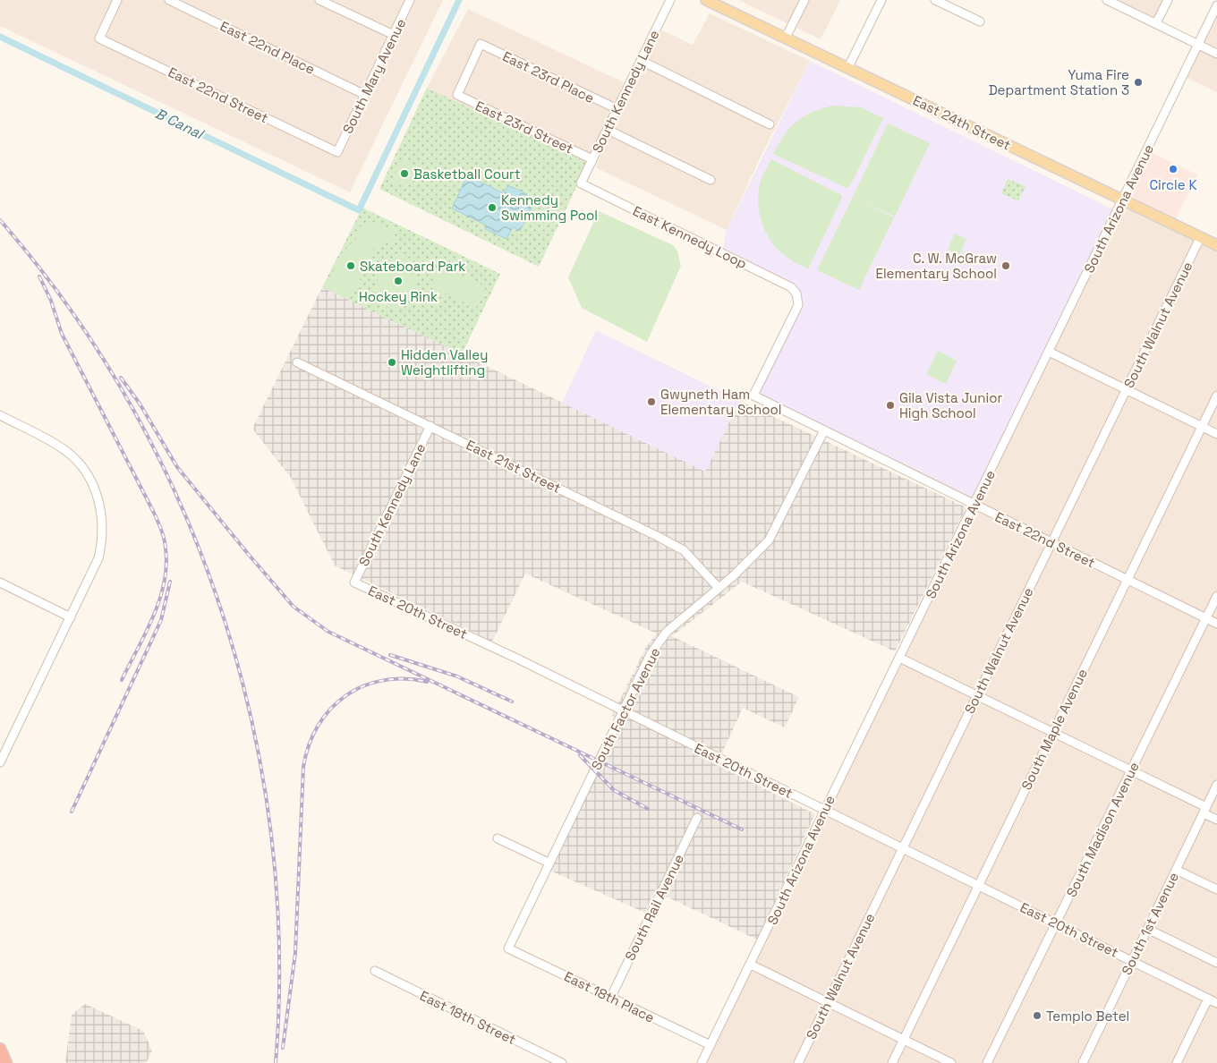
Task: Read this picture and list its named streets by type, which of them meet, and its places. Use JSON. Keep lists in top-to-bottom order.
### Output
{
  "streets": {
    "main road": ["East 24th Street"],
    "street": [
      "East 22nd Place",
      "South Mary Avenue",
      "East 23rd Place",
      "South Kennedy Lane",
      "East 22nd Street",
      "East 23rd Street",
      "South Arizona Avenue",
      "East Kennedy Loop",
      "South Walnut Avenue",
      "East 21st Street",
      "East 20th Street",
      "South Factor Avenue",
      "South Maple Avenue",
      "South Madison Avenue",
      "South Rail Avenue",
      "South 1st Avenue",
      "East 18th Place",
      "East 18th Street"
    ]
  },
  "crossings": [
    ["East 22nd Place", "South Mary Avenue"],
    ["South Mary Avenue", "East 22nd Street"],
    ["East 23rd Place", "South Kennedy Lane"],
    ["East 23rd Place", "East 23rd Street"],
    ["South Kennedy Lane", "East 23rd Street"],
    ["South Kennedy Lane", "East Kennedy Loop"],
    ["South Kennedy Lane", "East 21st Street"],
    ["South Kennedy Lane", "East 20th Street"],
    ["East 22nd Street", "South Arizona Avenue"],
    ["East 22nd Street", "East Kennedy Loop"],
    ["East 22nd Street", "South Walnut Avenue"],
    ["East 22nd Street", "South Factor Avenue"],
    ["East 22nd Street", "South Maple Avenue"],
    ["East 22nd Street", "South Madison Avenue"],
    ["East 24th Street", "South Arizona Avenue"],
    ["East 24th Street", "South Walnut Avenue"],
    ["South Arizona Avenue", "East 20th Street"],
    ["South Arizona Avenue", "East 18th Place"],
    ["South Walnut Avenue", "East 20th Street"],
    ["East 21st Street", "South Factor Avenue"],
    ["East 20th Street", "South Factor Avenue"],
    ["East 20th Street", "South Maple Avenue"],
    ["East 20th Street", "South Madison Avenue"],
    ["East 20th Street", "South 1st Avenue"],
    ["South Factor Avenue", "East 18th Place"],
    ["South Rail Avenue", "East 18th Place"]
  ],
  "water": ["B Canal"],
  "places": [
    "Yuma Fire Department Station 3",
    "Circle K",
    "Basketball Court",
    "Kennedy Swimming Pool",
    "Skateboard Park",
    "C. W. McGraw Elementary School",
    "Hockey Rink",
    "Hidden Valley Weightlifting",
    "Gwyneth Ham Elementary School",
    "Gila Vista Junior High School",
    "Templo Betel"
  ]
}
